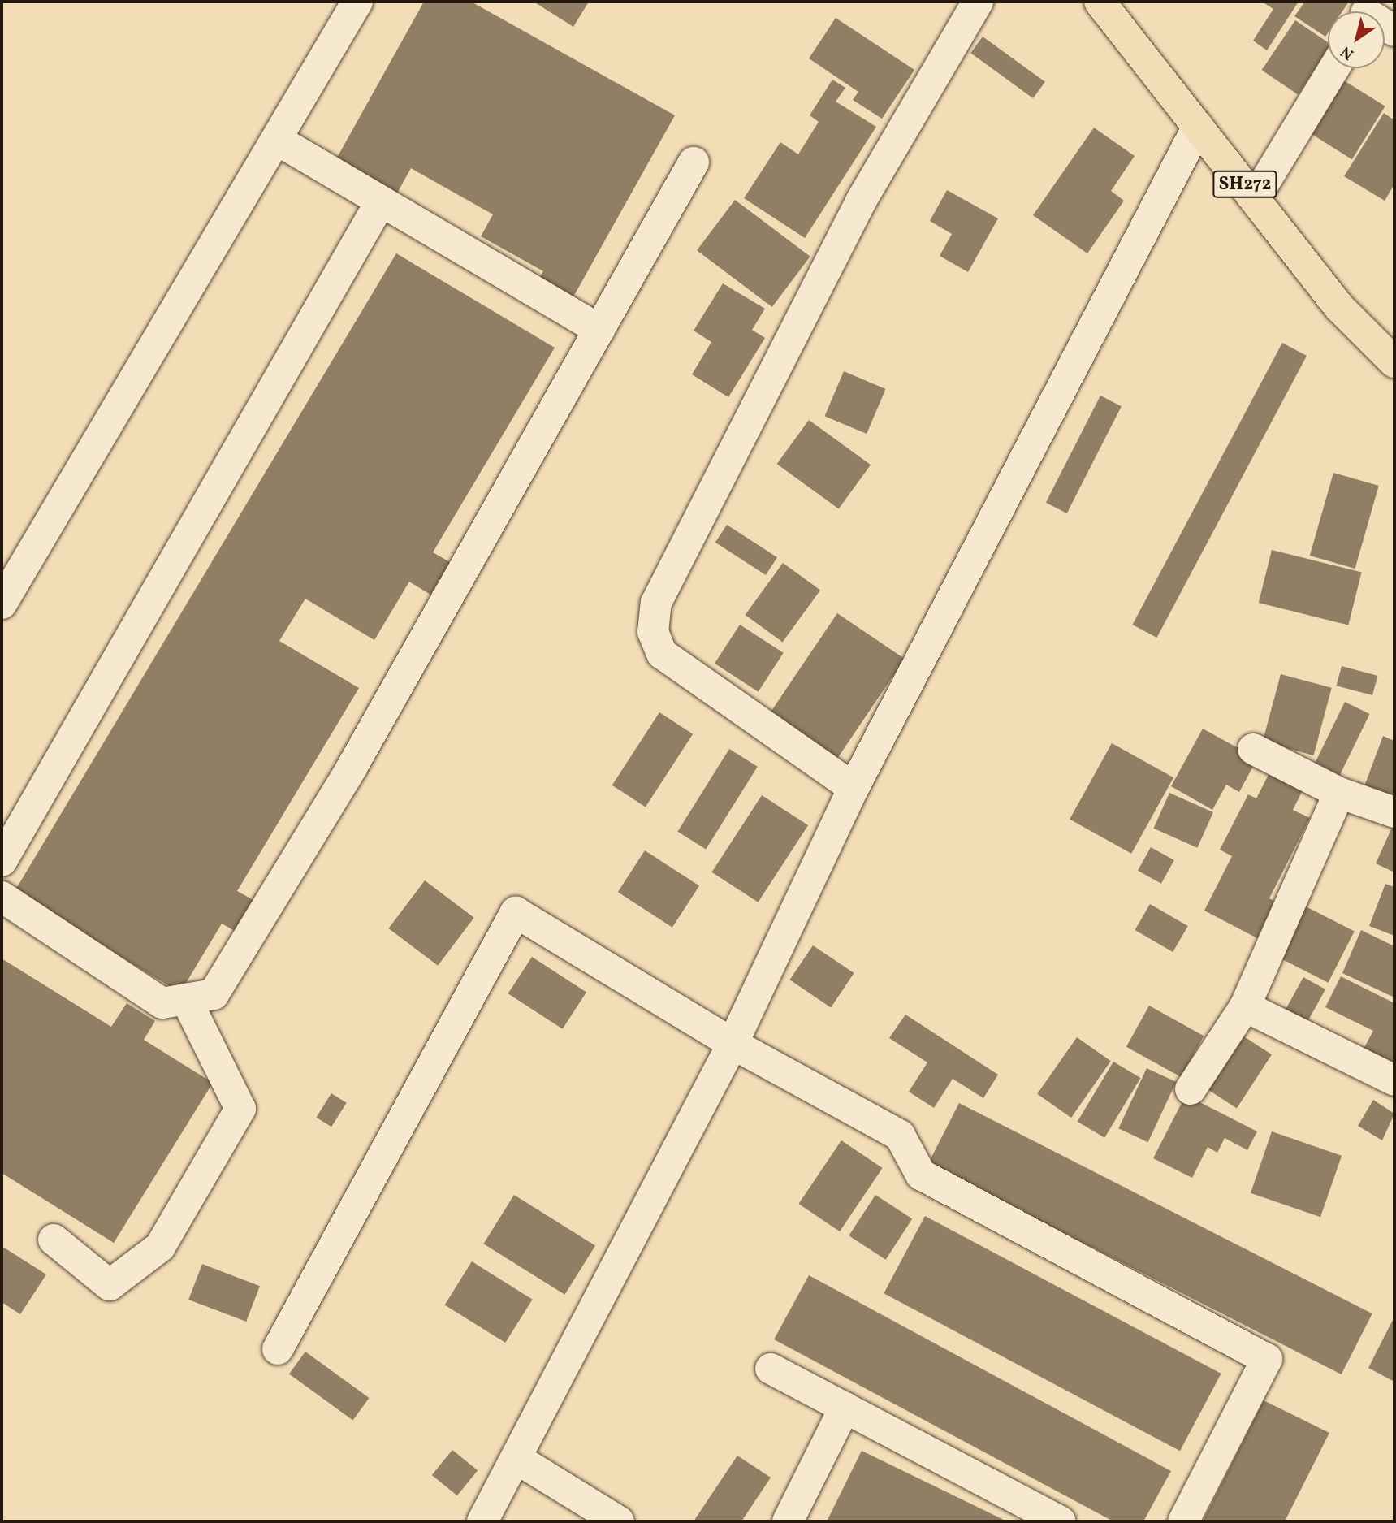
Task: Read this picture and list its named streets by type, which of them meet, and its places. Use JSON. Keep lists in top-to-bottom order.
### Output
{
  "streets": {
    "main road": ["SH272"]
  },
  "north": "bottom left"
}
